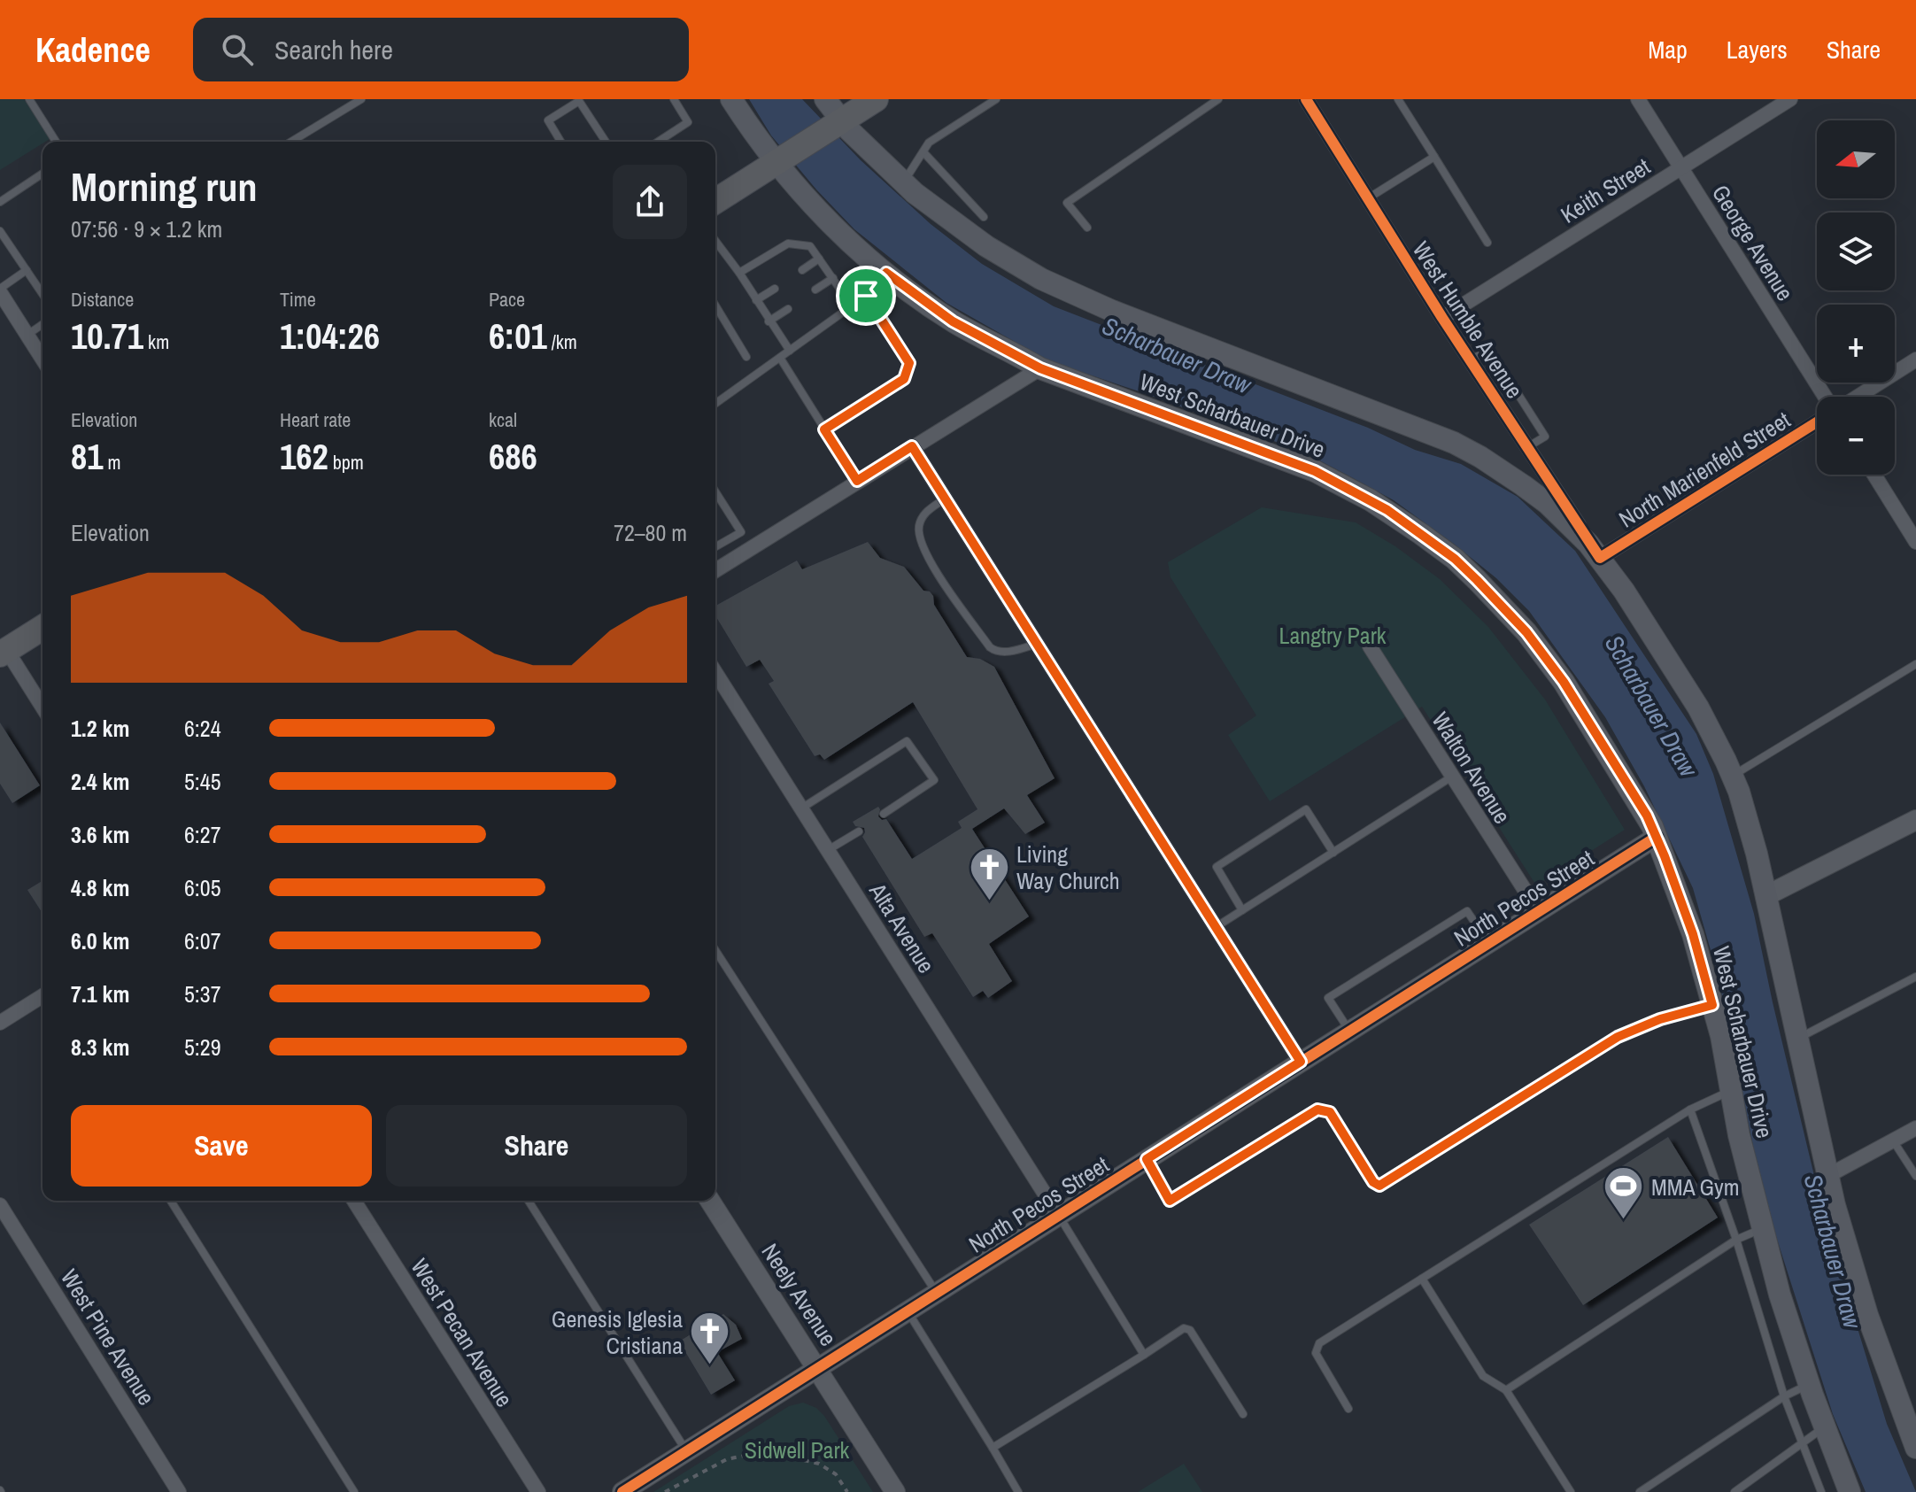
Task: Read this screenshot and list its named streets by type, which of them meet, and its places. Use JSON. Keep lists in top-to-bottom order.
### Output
{
  "streets": {
    "main road": ["West Scharbauer Drive"],
    "street": [
      "Keith Street",
      "George Avenue",
      "West Humble Avenue",
      "North Marienfeld Street",
      "Walton Avenue",
      "North Pecos Street",
      "Alta Avenue",
      "Neely Avenue",
      "West Pecan Avenue",
      "West Pine Avenue"
    ]
  },
  "crossings": [
    ["Keith Street", "George Avenue"],
    ["Keith Street", "West Humble Avenue"],
    ["West Humble Avenue", "North Marienfeld Street"],
    ["West Scharbauer Drive", "North Pecos Street"],
    ["Walton Avenue", "North Pecos Street"],
    ["North Pecos Street", "Alta Avenue"],
    ["North Pecos Street", "Neely Avenue"]
  ],
  "water": ["Scharbauer Draw"],
  "parks": ["Langtry Park", "Sidwell Park"],
  "places": {
    "church": ["Living Way Church", "Genesis Iglesia Cristiana"],
    "sports": ["MMA Gym"]
  },
  "north": "left",
  "page": {
    "header": "Kadence",
    "search": "Search here",
    "nav": ["Map", "Layers", "Share"],
    "map_buttons": ["+", "−"],
    "heading": ["Morning run", "07:56 · 9 × 1.2 km"],
    "stats": [
      ["Distance", "10.71 km"],
      ["Time", "1:04:26"],
      ["Pace", "6:01 /km"],
      ["Elevation", "81 m"],
      ["Heart rate", "162 bpm"],
      ["kcal", "686"]
    ],
    "chart": ["Elevation", "72–80 m"],
    "list": [
      {
        "name": "1.2 km",
        "note": "6:24"
      },
      {
        "name": "2.4 km",
        "note": "5:45"
      },
      {
        "name": "3.6 km",
        "note": "6:27"
      },
      {
        "name": "4.8 km",
        "note": "6:05"
      },
      {
        "name": "6.0 km",
        "note": "6:07"
      },
      {
        "name": "7.1 km",
        "note": "5:37"
      },
      {
        "name": "8.3 km",
        "note": "5:29"
      }
    ],
    "buttons": ["Save", "Share"]
  }
}
